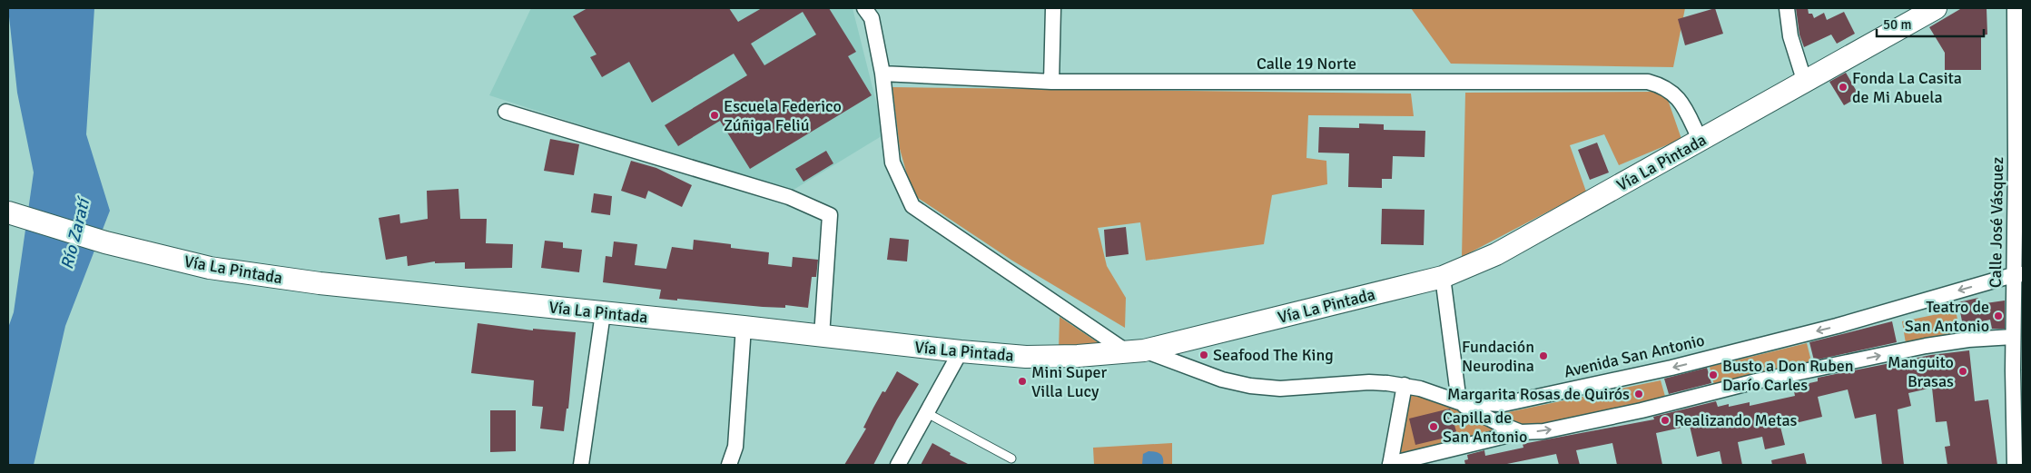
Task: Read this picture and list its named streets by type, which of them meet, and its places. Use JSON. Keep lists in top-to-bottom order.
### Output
{
  "streets": {
    "main road": ["Vía La Pintada"],
    "street": ["Calle 19 Norte", "Calle José Vásquez", "Avenida San Antonio"]
  },
  "crossings": [
    ["Calle 19 Norte", "Vía La Pintada"],
    ["Calle 19 Norte", "Avenida San Antonio"],
    ["Vía La Pintada", "Avenida San Antonio"],
    ["Calle José Vásquez", "Avenida San Antonio"]
  ],
  "water": ["Río Zaratí"],
  "places": [
    "Fonda La Casita de Mi Abuela",
    "Escuela Federico Zúñiga Feliú",
    "Teatro de San Antonio",
    "Seafood The King",
    "Fundación Neurodina",
    "Manguito Brasas",
    "Busto a Don Ruben Darío Carles",
    "Mini Super Villa Lucy",
    "Margarita Rosas de Quirós",
    "Realizando Metas",
    "Capilla de San Antonio"
  ],
  "scale_bar": "50 m"
}
